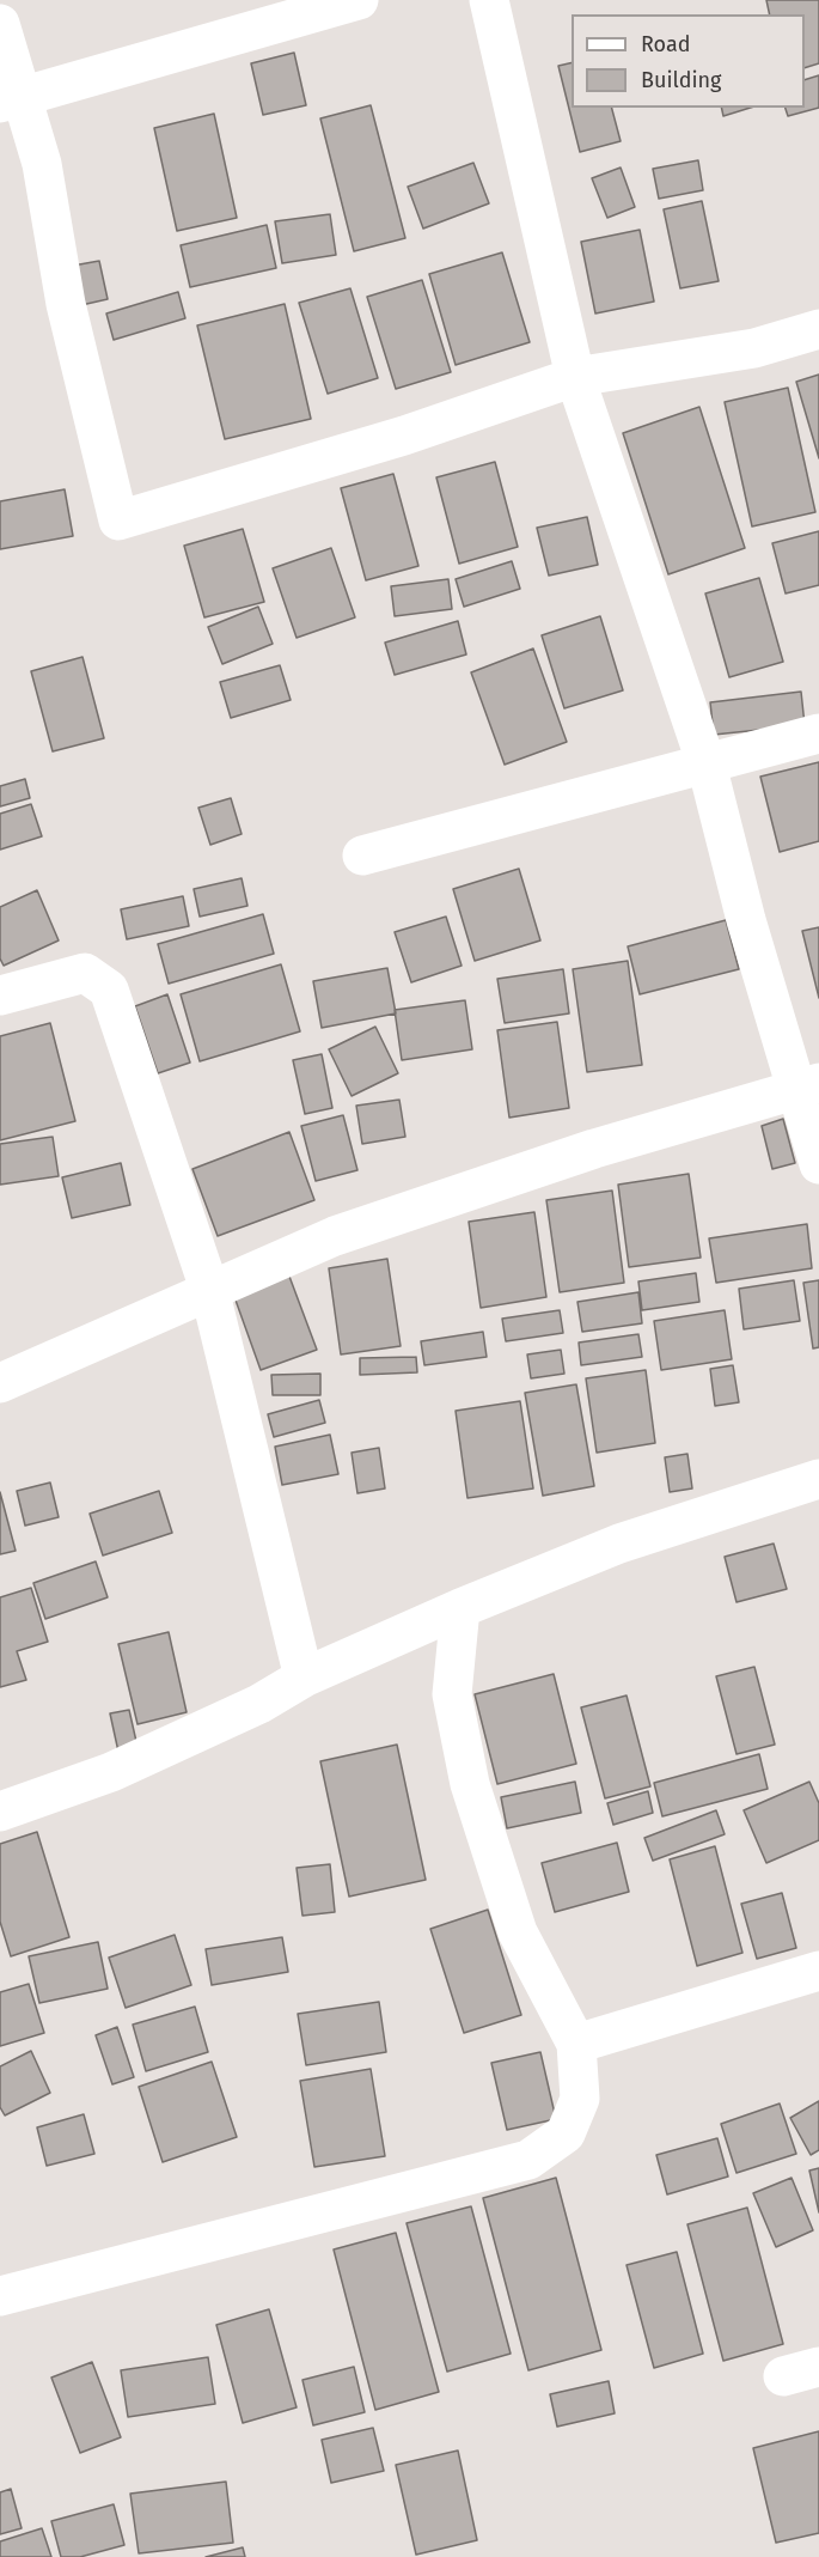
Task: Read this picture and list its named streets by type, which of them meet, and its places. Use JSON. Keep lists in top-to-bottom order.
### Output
{
  "legend": ["Road", "Building"]
}
